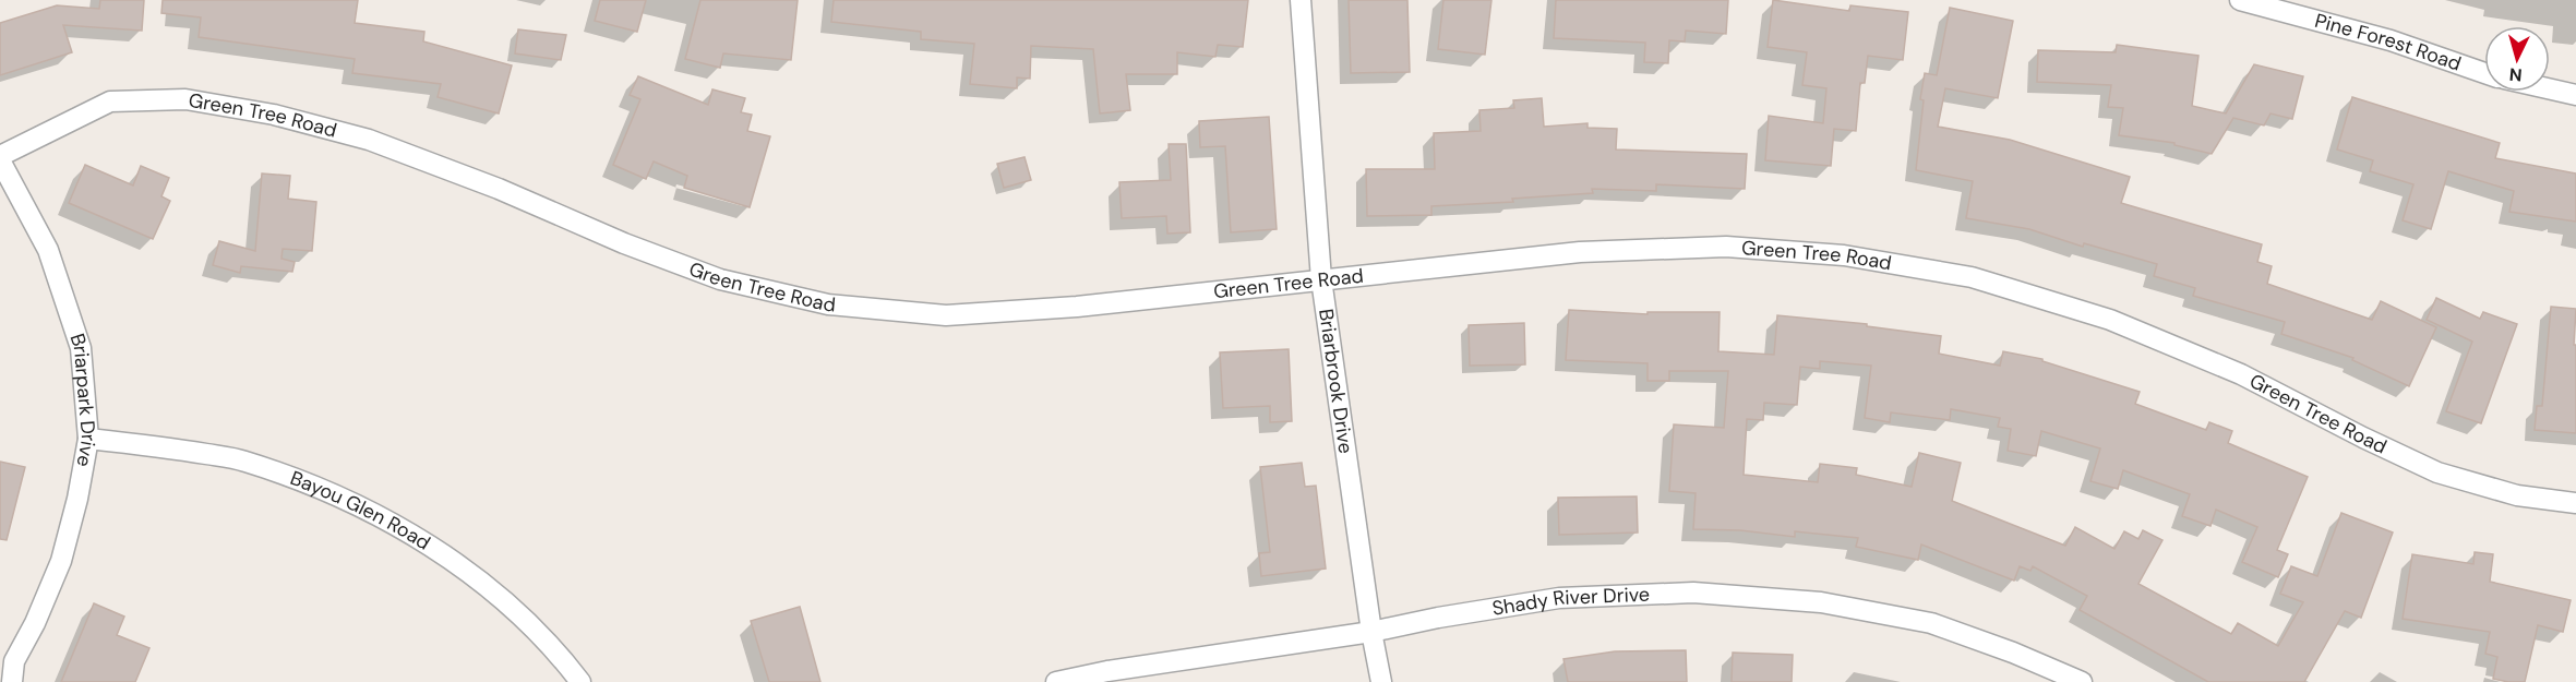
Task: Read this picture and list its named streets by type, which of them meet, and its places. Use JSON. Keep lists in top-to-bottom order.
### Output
{
  "streets": {
    "street": [
      "Pine Forest Road",
      "Green Tree Road",
      "Briarbrook Drive",
      "Briarpark Drive",
      "Bayou Glen Road",
      "Shady River Drive"
    ]
  },
  "crossings": [
    ["Green Tree Road", "Briarbrook Drive"],
    ["Green Tree Road", "Briarpark Drive"],
    ["Briarbrook Drive", "Shady River Drive"],
    ["Briarpark Drive", "Bayou Glen Road"]
  ],
  "north": "bottom"
}
